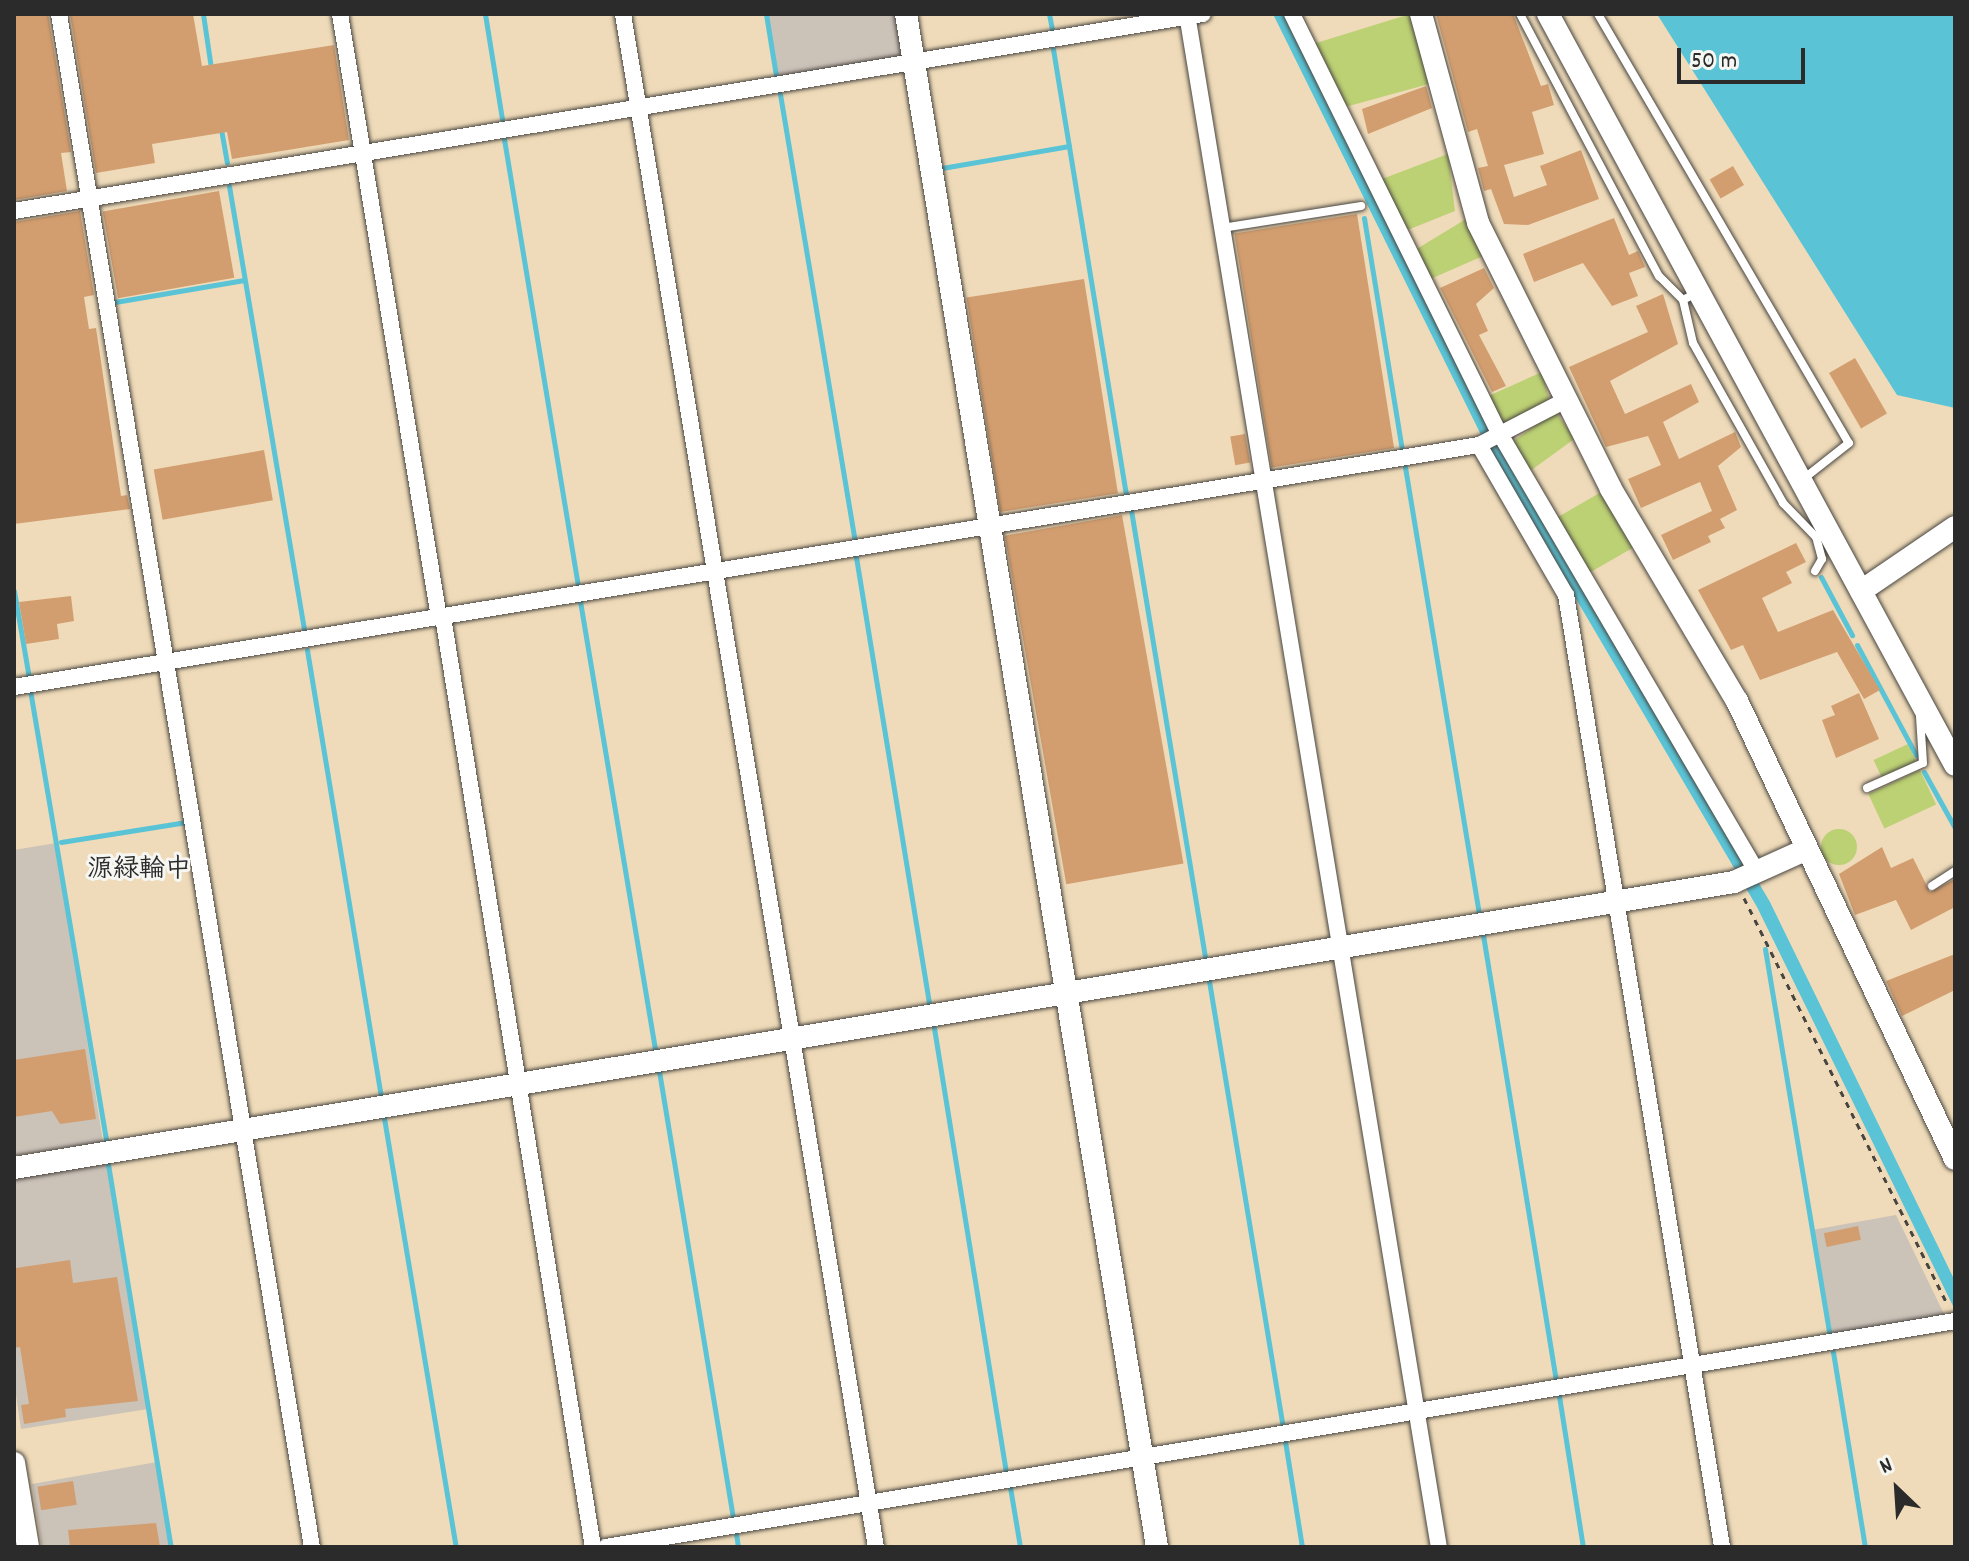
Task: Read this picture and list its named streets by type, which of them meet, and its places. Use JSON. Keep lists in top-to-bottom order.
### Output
{
  "districts": ["源緑輪中"],
  "scale_bar": "50 m",
  "north": "top left"
}
